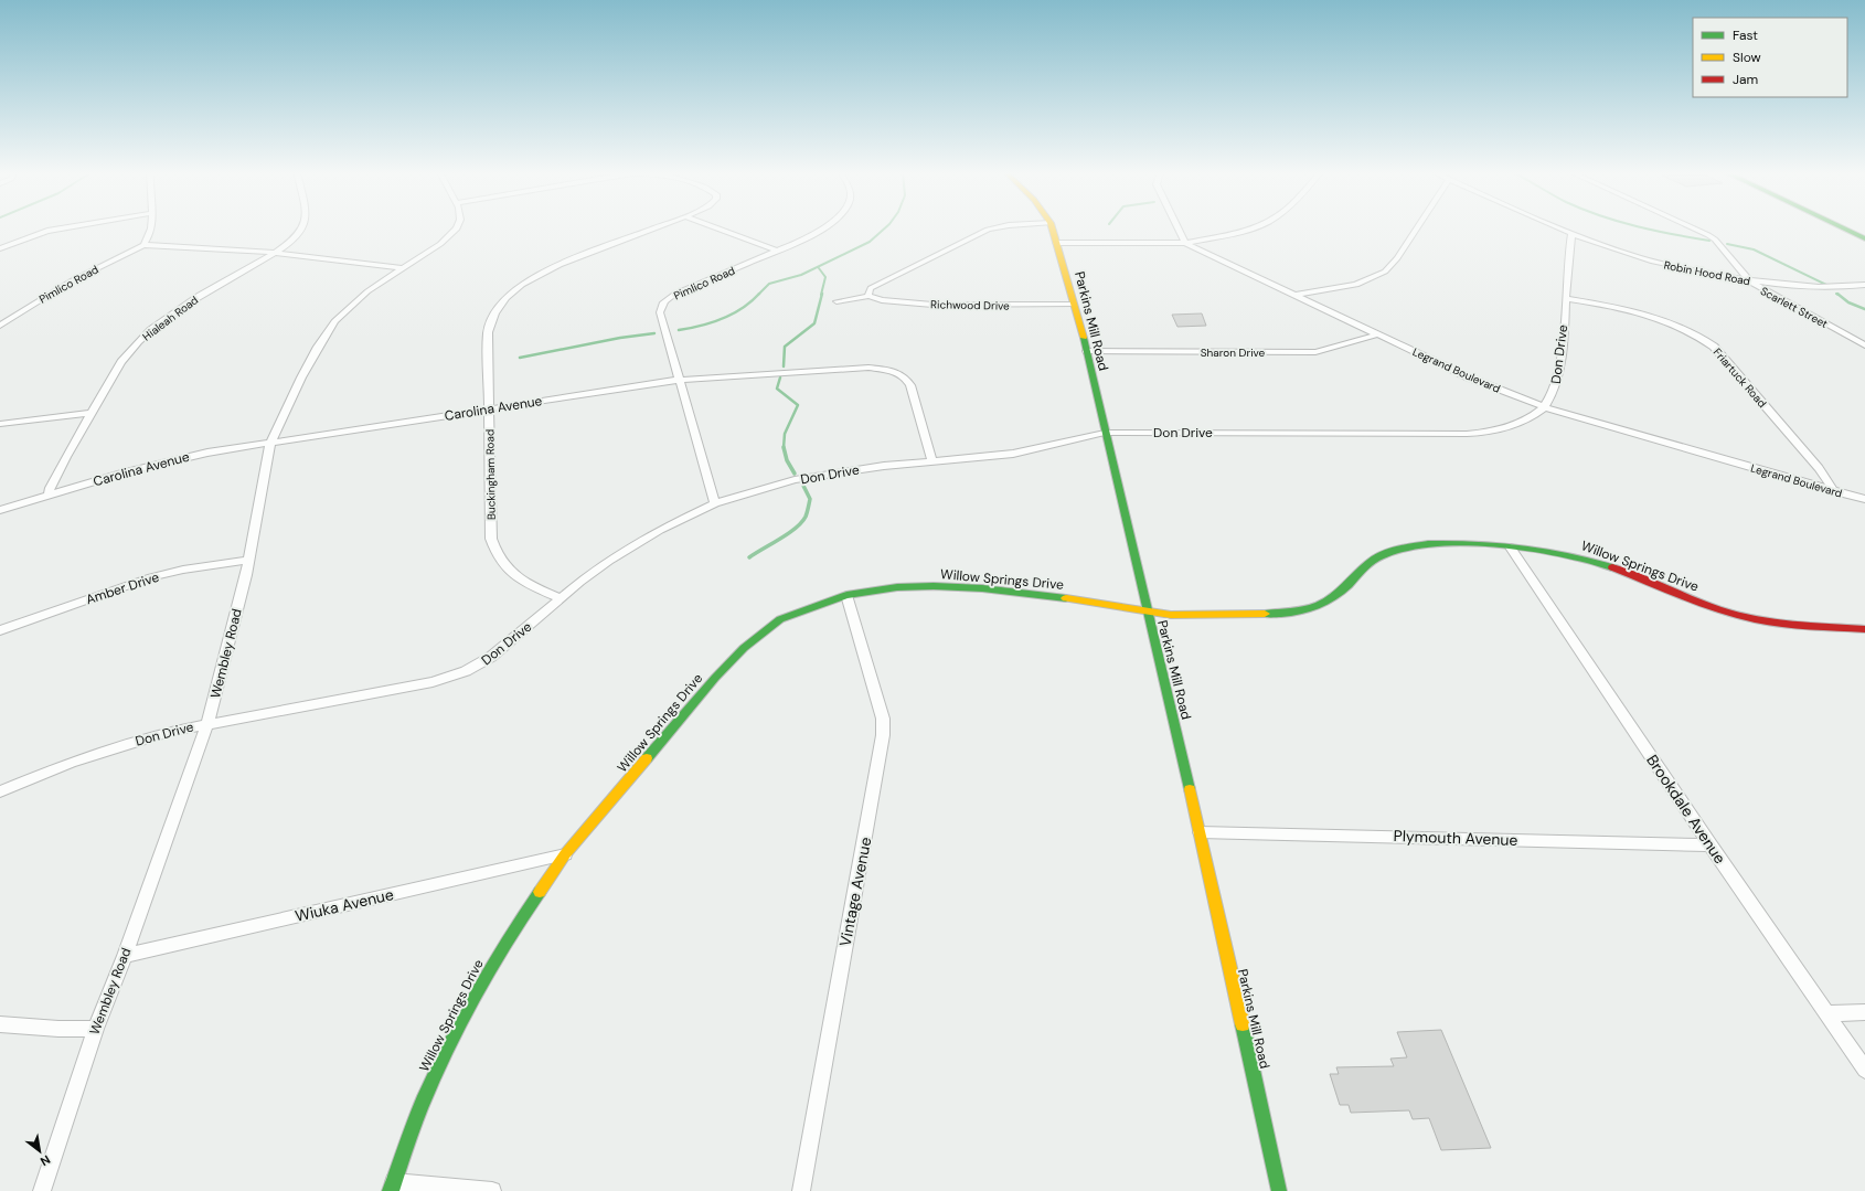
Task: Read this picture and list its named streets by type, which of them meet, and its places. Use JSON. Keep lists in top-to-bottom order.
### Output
{
  "streets": {
    "street": [
      "Robin Hood Road",
      "Pimlico Road",
      "Richwood Drive",
      "Scarlett Street",
      "Hialeah Road",
      "Parkins Mill Road",
      "Sharon Drive",
      "Don Drive",
      "Legrand Boulevard",
      "Friartuck Road",
      "Carolina Avenue",
      "Buckingham Road",
      "Willow Springs Drive",
      "Amber Drive",
      "Wembley Road",
      "Brookdale Avenue",
      "Plymouth Avenue",
      "Vintage Avenue",
      "Wiuka Avenue"
    ]
  },
  "crossings": [
    ["Robin Hood Road", "Scarlett Street"],
    ["Robin Hood Road", "Don Drive"],
    ["Pimlico Road", "Don Drive"],
    ["Pimlico Road", "Carolina Avenue"],
    ["Richwood Drive", "Parkins Mill Road"],
    ["Hialeah Road", "Carolina Avenue"],
    ["Parkins Mill Road", "Sharon Drive"],
    ["Parkins Mill Road", "Don Drive"],
    ["Parkins Mill Road", "Legrand Boulevard"],
    ["Parkins Mill Road", "Willow Springs Drive"],
    ["Parkins Mill Road", "Plymouth Avenue"],
    ["Sharon Drive", "Legrand Boulevard"],
    ["Don Drive", "Legrand Boulevard"],
    ["Don Drive", "Friartuck Road"],
    ["Don Drive", "Carolina Avenue"],
    ["Don Drive", "Buckingham Road"],
    ["Don Drive", "Wembley Road"],
    ["Legrand Boulevard", "Friartuck Road"],
    ["Carolina Avenue", "Buckingham Road"],
    ["Carolina Avenue", "Wembley Road"],
    ["Willow Springs Drive", "Brookdale Avenue"],
    ["Willow Springs Drive", "Vintage Avenue"],
    ["Willow Springs Drive", "Wiuka Avenue"],
    ["Amber Drive", "Wembley Road"],
    ["Wembley Road", "Wiuka Avenue"],
    ["Brookdale Avenue", "Plymouth Avenue"]
  ],
  "legend": ["Fast", "Slow", "Jam"],
  "north": "bottom right"
}
